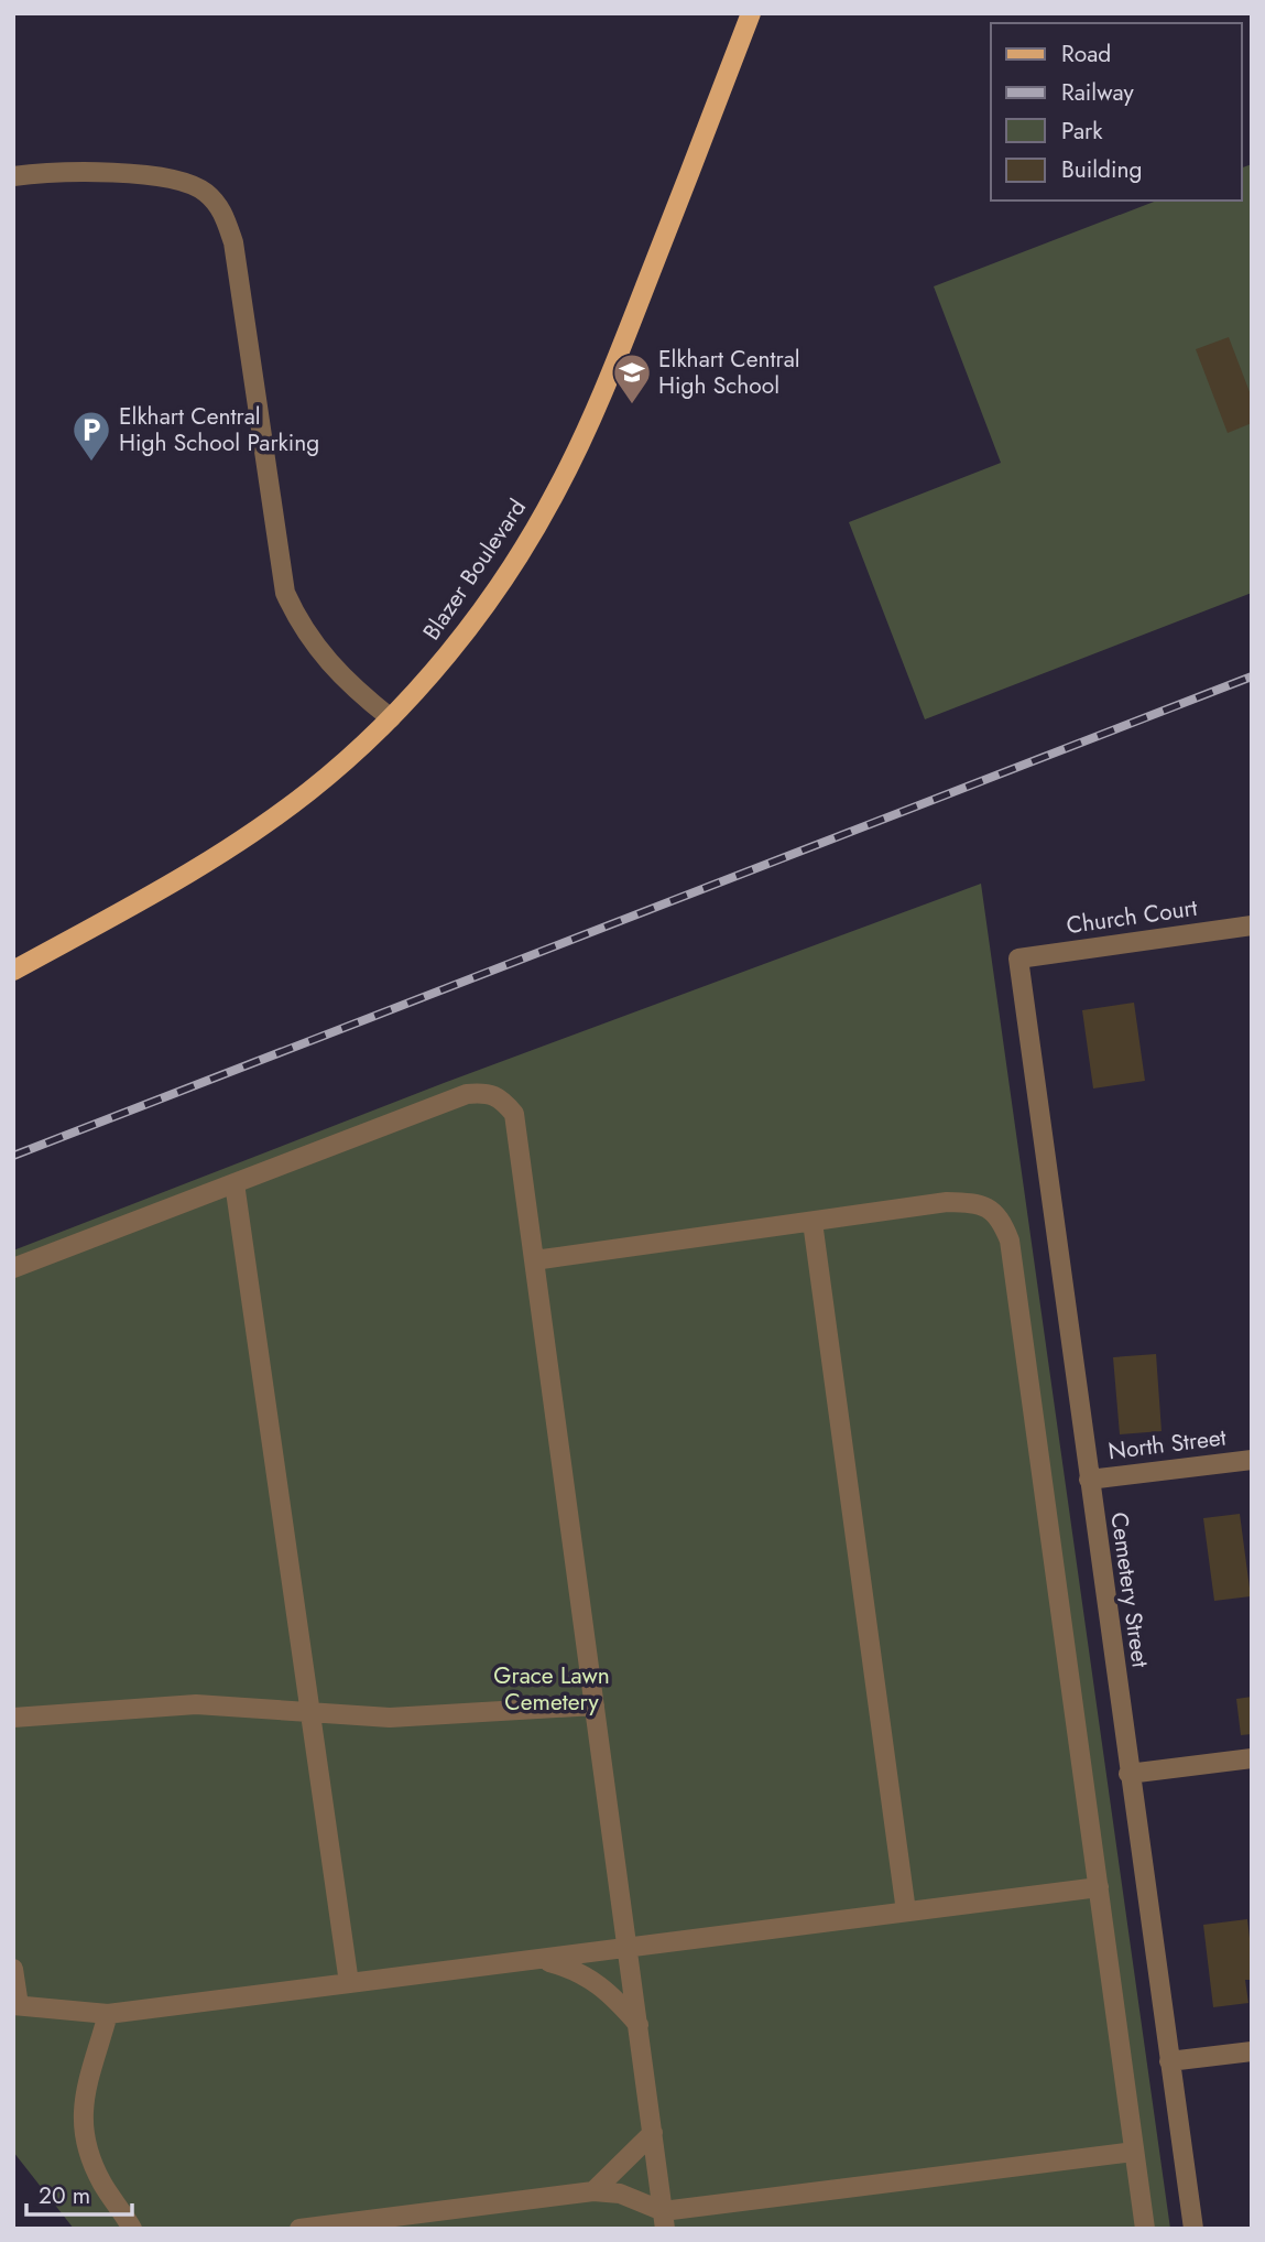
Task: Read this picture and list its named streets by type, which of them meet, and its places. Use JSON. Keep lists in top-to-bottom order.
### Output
{
  "streets": {
    "main road": ["Blazer Boulevard"],
    "street": ["Church Court", "North Street", "Cemetery Street"]
  },
  "crossings": [
    ["Church Court", "Cemetery Street"],
    ["North Street", "Cemetery Street"]
  ],
  "parks": ["Grace Lawn Cemetery"],
  "places": {
    "school or university": ["Elkhart Central High School"],
    "parking": ["Elkhart Central High School Parking"]
  },
  "legend": [
    "Road",
    "Railway",
    "Park",
    "Building"
  ],
  "scale_bar": "20 m"
}
